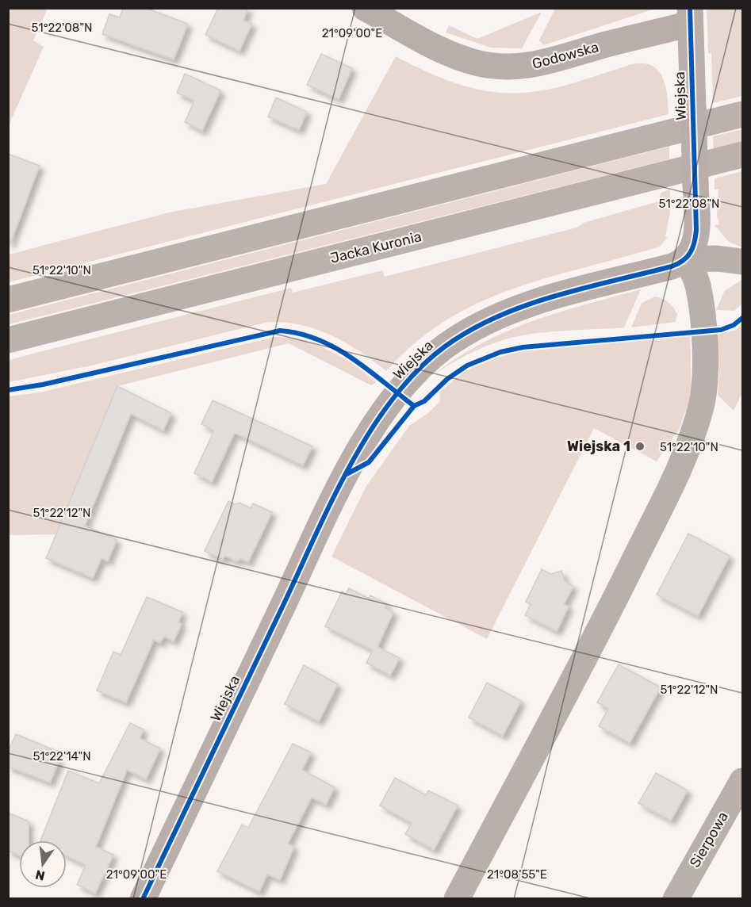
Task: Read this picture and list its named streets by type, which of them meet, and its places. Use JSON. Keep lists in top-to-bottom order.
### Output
{
  "streets": {
    "main road": ["Jacka Kuronia"],
    "street": ["Godowska", "Wiejska", "Sierpowa"]
  },
  "crossings": [
    ["Godowska", "Wiejska"]
  ],
  "places": ["Wiejska 1"],
  "north": "bottom",
  "coordinates": [
    "51°22'08\"N",
    "21°09'00\"E",
    "51°22'10\"N",
    "51°22'12\"N",
    "51°22'14\"N",
    "21°08'55\"E"
  ]
}
